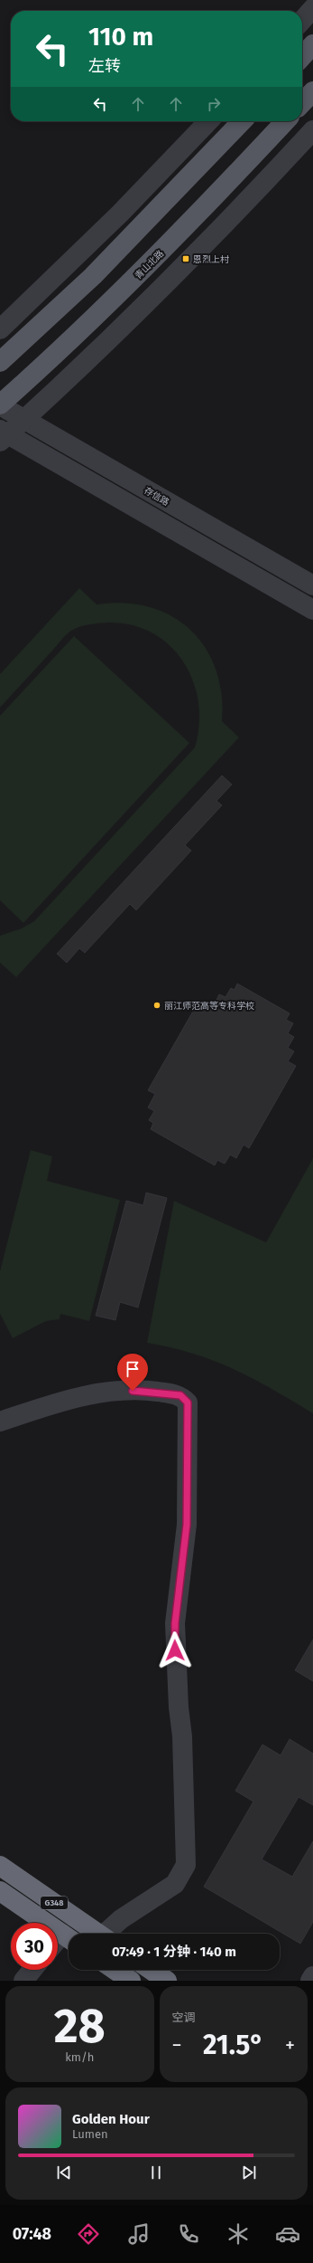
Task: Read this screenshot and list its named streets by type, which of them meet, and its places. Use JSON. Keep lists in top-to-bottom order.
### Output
{
  "streets": {
    "highway": ["G348"],
    "main road": ["青山北路"],
    "street": ["存信路"]
  },
  "crossings": [
    ["青山北路", "存信路"]
  ],
  "places": {
    "transit": ["恩烈上村"],
    "other": ["丽江师范高等专科学校"]
  },
  "page": {
    "turn": ["110 m", "左转"],
    "limit": "30",
    "trip": "07:49 · 1 分钟 · 140 m",
    "tile": [
      ["28", "km/h"],
      "空调"
    ],
    "heat": ["−", "21.5°", "+"],
    "song": ["Golden Hour", "Lumen"],
    "tabs": "07:48"
  }
}
